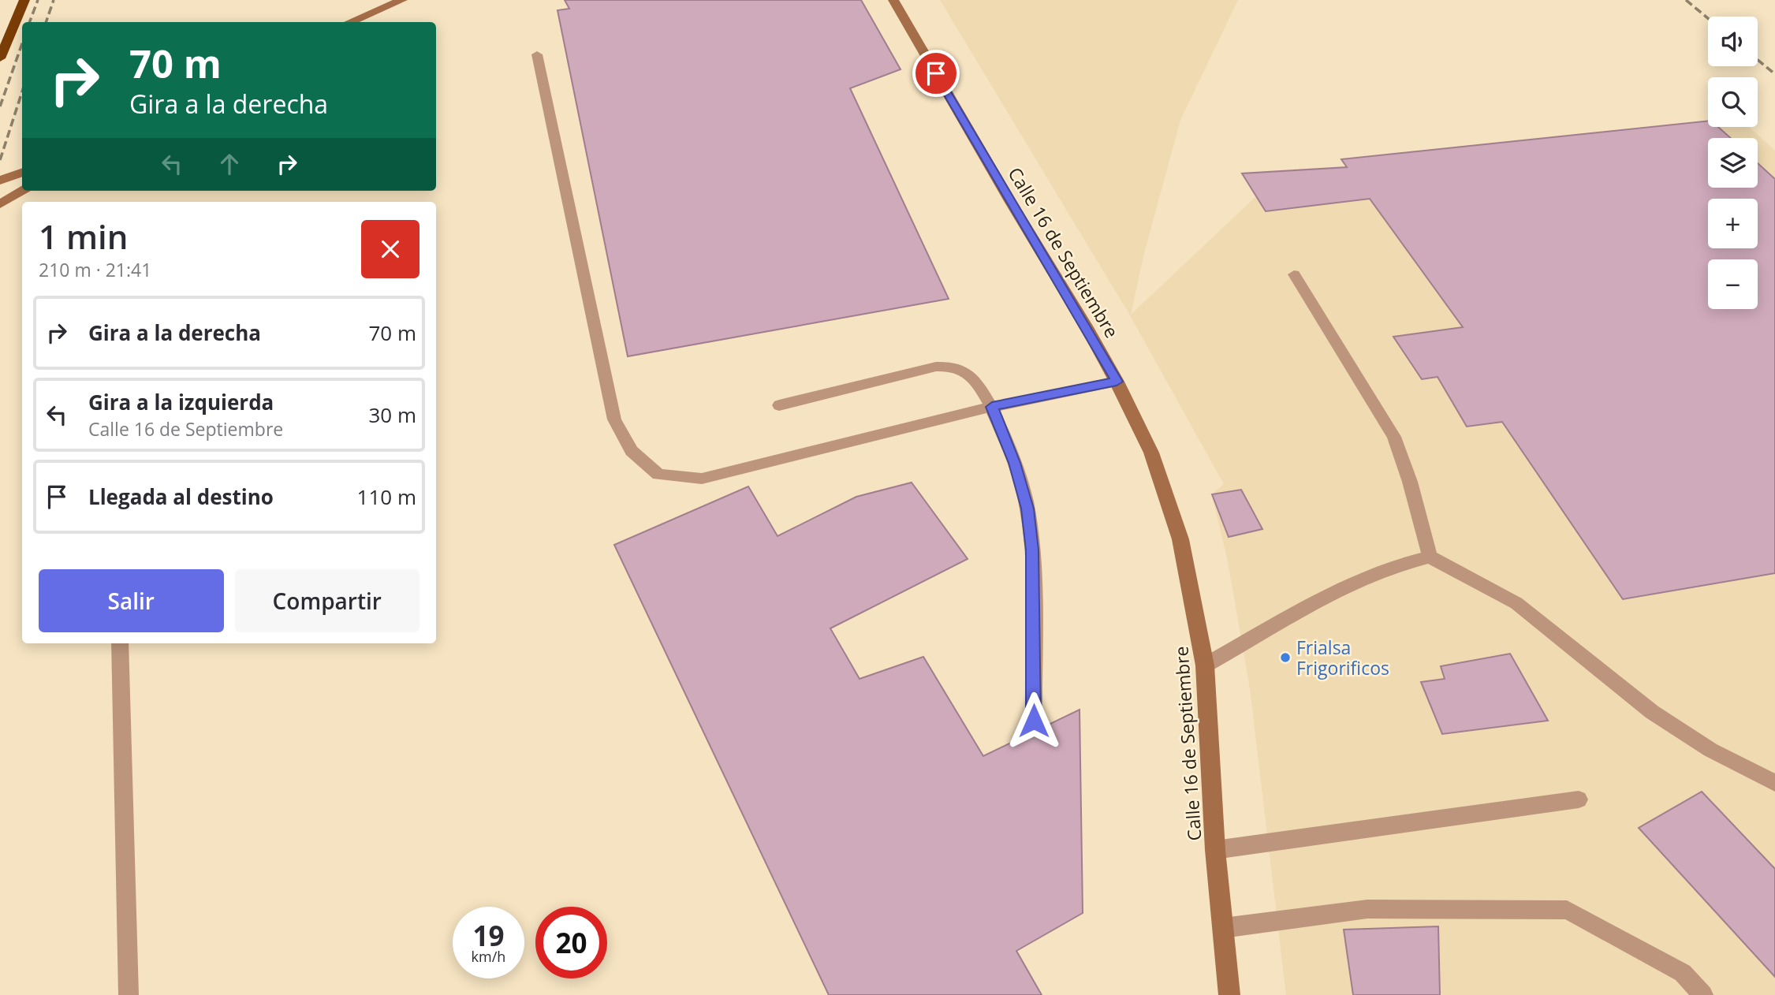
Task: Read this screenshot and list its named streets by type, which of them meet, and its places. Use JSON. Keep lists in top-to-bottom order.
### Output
{
  "streets": {
    "main road": ["Calle 16 de Septiembre"]
  },
  "places": ["Frialsa Frigorificos"],
  "page": {
    "map_buttons": ["+", "−"],
    "turn": ["70 m", "Gira a la derecha"],
    "heading": ["1 min", "210 m · 21:41"],
    "list": [
      {
        "name": "Gira a la derecha",
        "value": "70 m"
      },
      {
        "name": "Gira a la izquierda",
        "note": "Calle 16 de Septiembre",
        "value": "30 m"
      },
      {
        "name": "Llegada al destino",
        "value": "110 m"
      }
    ],
    "buttons": ["Salir", "Compartir"],
    "speed": "19 km/h",
    "limit": "20"
  }
}
